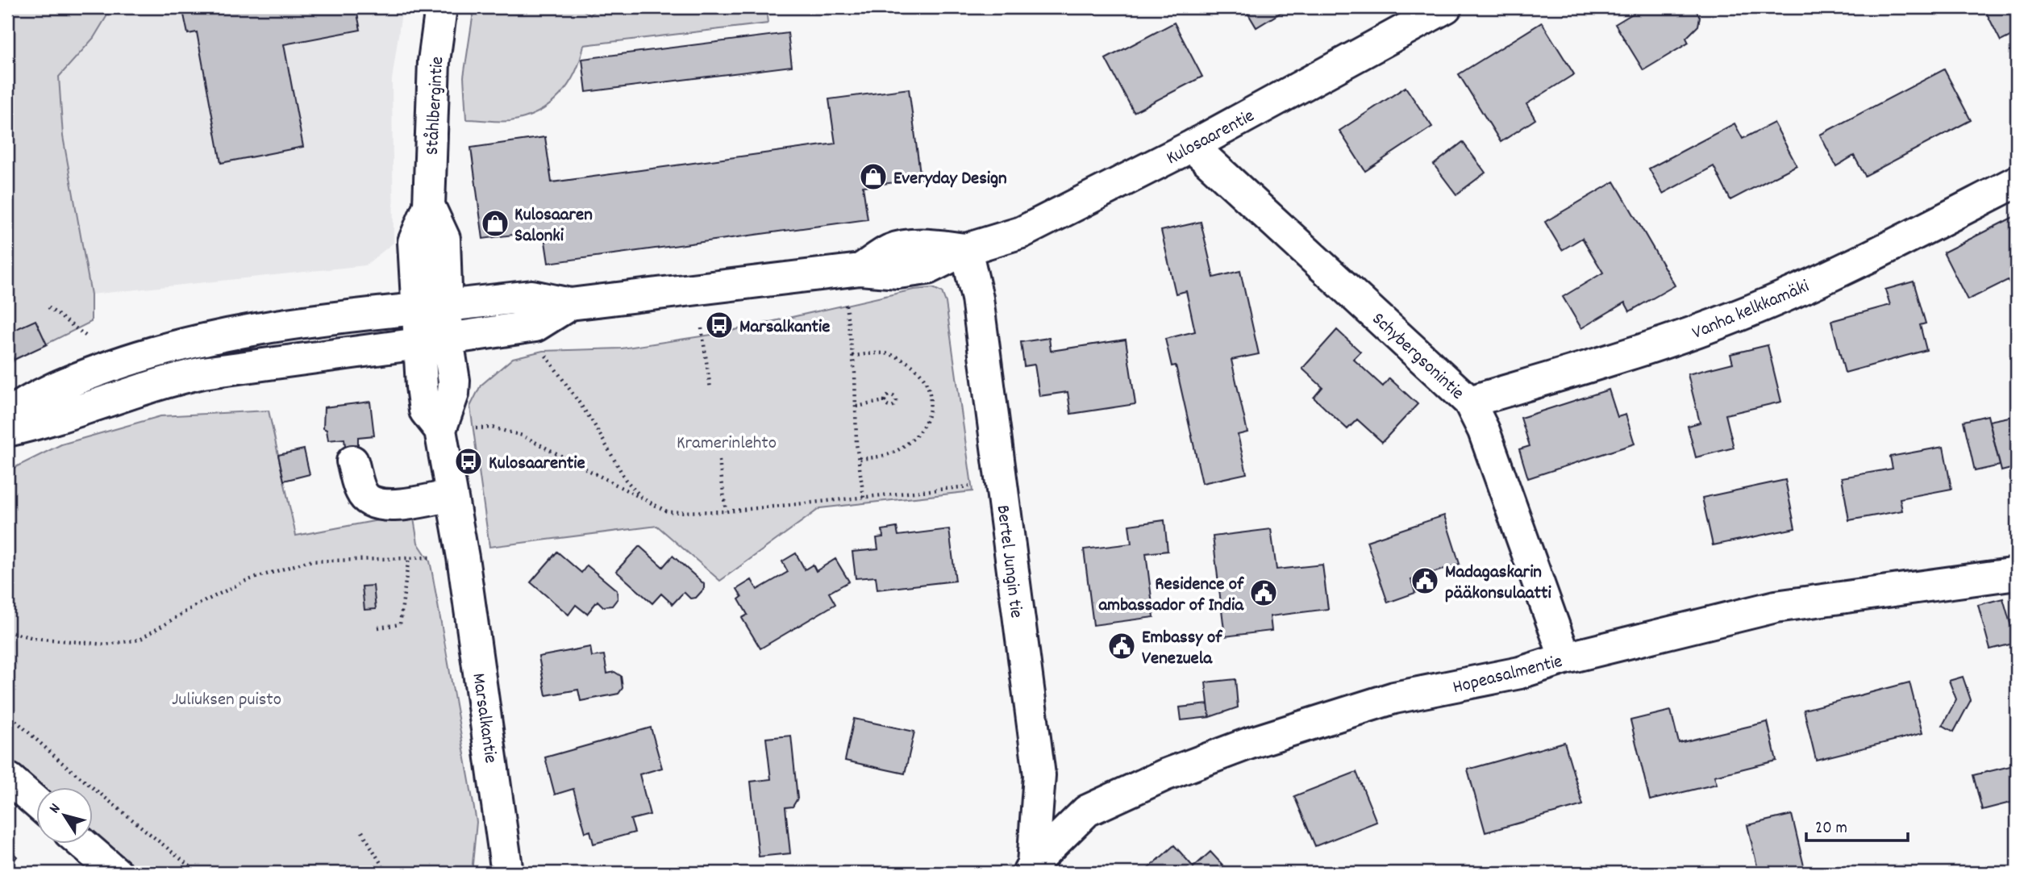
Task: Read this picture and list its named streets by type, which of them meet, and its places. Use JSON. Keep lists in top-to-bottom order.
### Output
{
  "streets": {
    "street": [
      "Ståhlbergintie",
      "Kulosaarentie",
      "Vanha kelkkamäki",
      "Schybergsonintie",
      "Bertel Jungin tie",
      "Hopeasalmentie",
      "Marsalkantie"
    ]
  },
  "crossings": [
    ["Ståhlbergintie", "Kulosaarentie"],
    ["Ståhlbergintie", "Marsalkantie"],
    ["Kulosaarentie", "Schybergsonintie"],
    ["Kulosaarentie", "Bertel Jungin tie"],
    ["Kulosaarentie", "Marsalkantie"],
    ["Vanha kelkkamäki", "Schybergsonintie"],
    ["Schybergsonintie", "Hopeasalmentie"],
    ["Bertel Jungin tie", "Hopeasalmentie"]
  ],
  "parks": ["Kramerinlehto", "Juliuksen puisto"],
  "places": {
    "shop": ["Everyday Design", "Kulosaaren Salonki"],
    "bus stop": ["Marsalkantie", "Kulosaarentie"],
    "public building": ["Madagaskarin pääkonsulaatti", "Residence of ambassador of India", "Embassy of Venezuela"]
  },
  "scale_bar": "20 m",
  "north": "top left"
}
